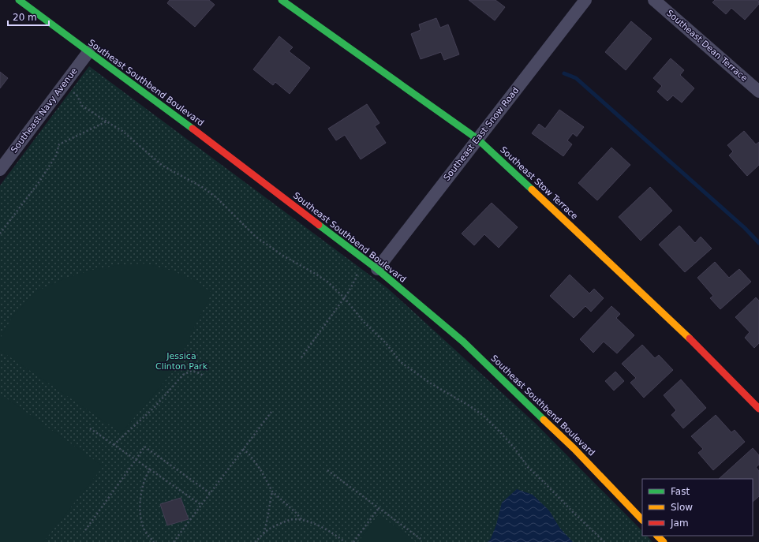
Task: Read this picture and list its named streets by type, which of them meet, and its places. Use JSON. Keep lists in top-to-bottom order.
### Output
{
  "streets": {
    "street": [
      "Southeast Dean Terrace",
      "Southeast Southbend Boulevard",
      "Southeast Navy Avenue",
      "Southeast East Snow Road",
      "Southeast Stow Terrace"
    ]
  },
  "crossings": [
    ["Southeast Southbend Boulevard", "Southeast Navy Avenue"],
    ["Southeast Southbend Boulevard", "Southeast East Snow Road"],
    ["Southeast East Snow Road", "Southeast Stow Terrace"]
  ],
  "parks": ["Jessica Clinton Park"],
  "legend": ["Fast", "Slow", "Jam"],
  "scale_bar": "20 m"
}
